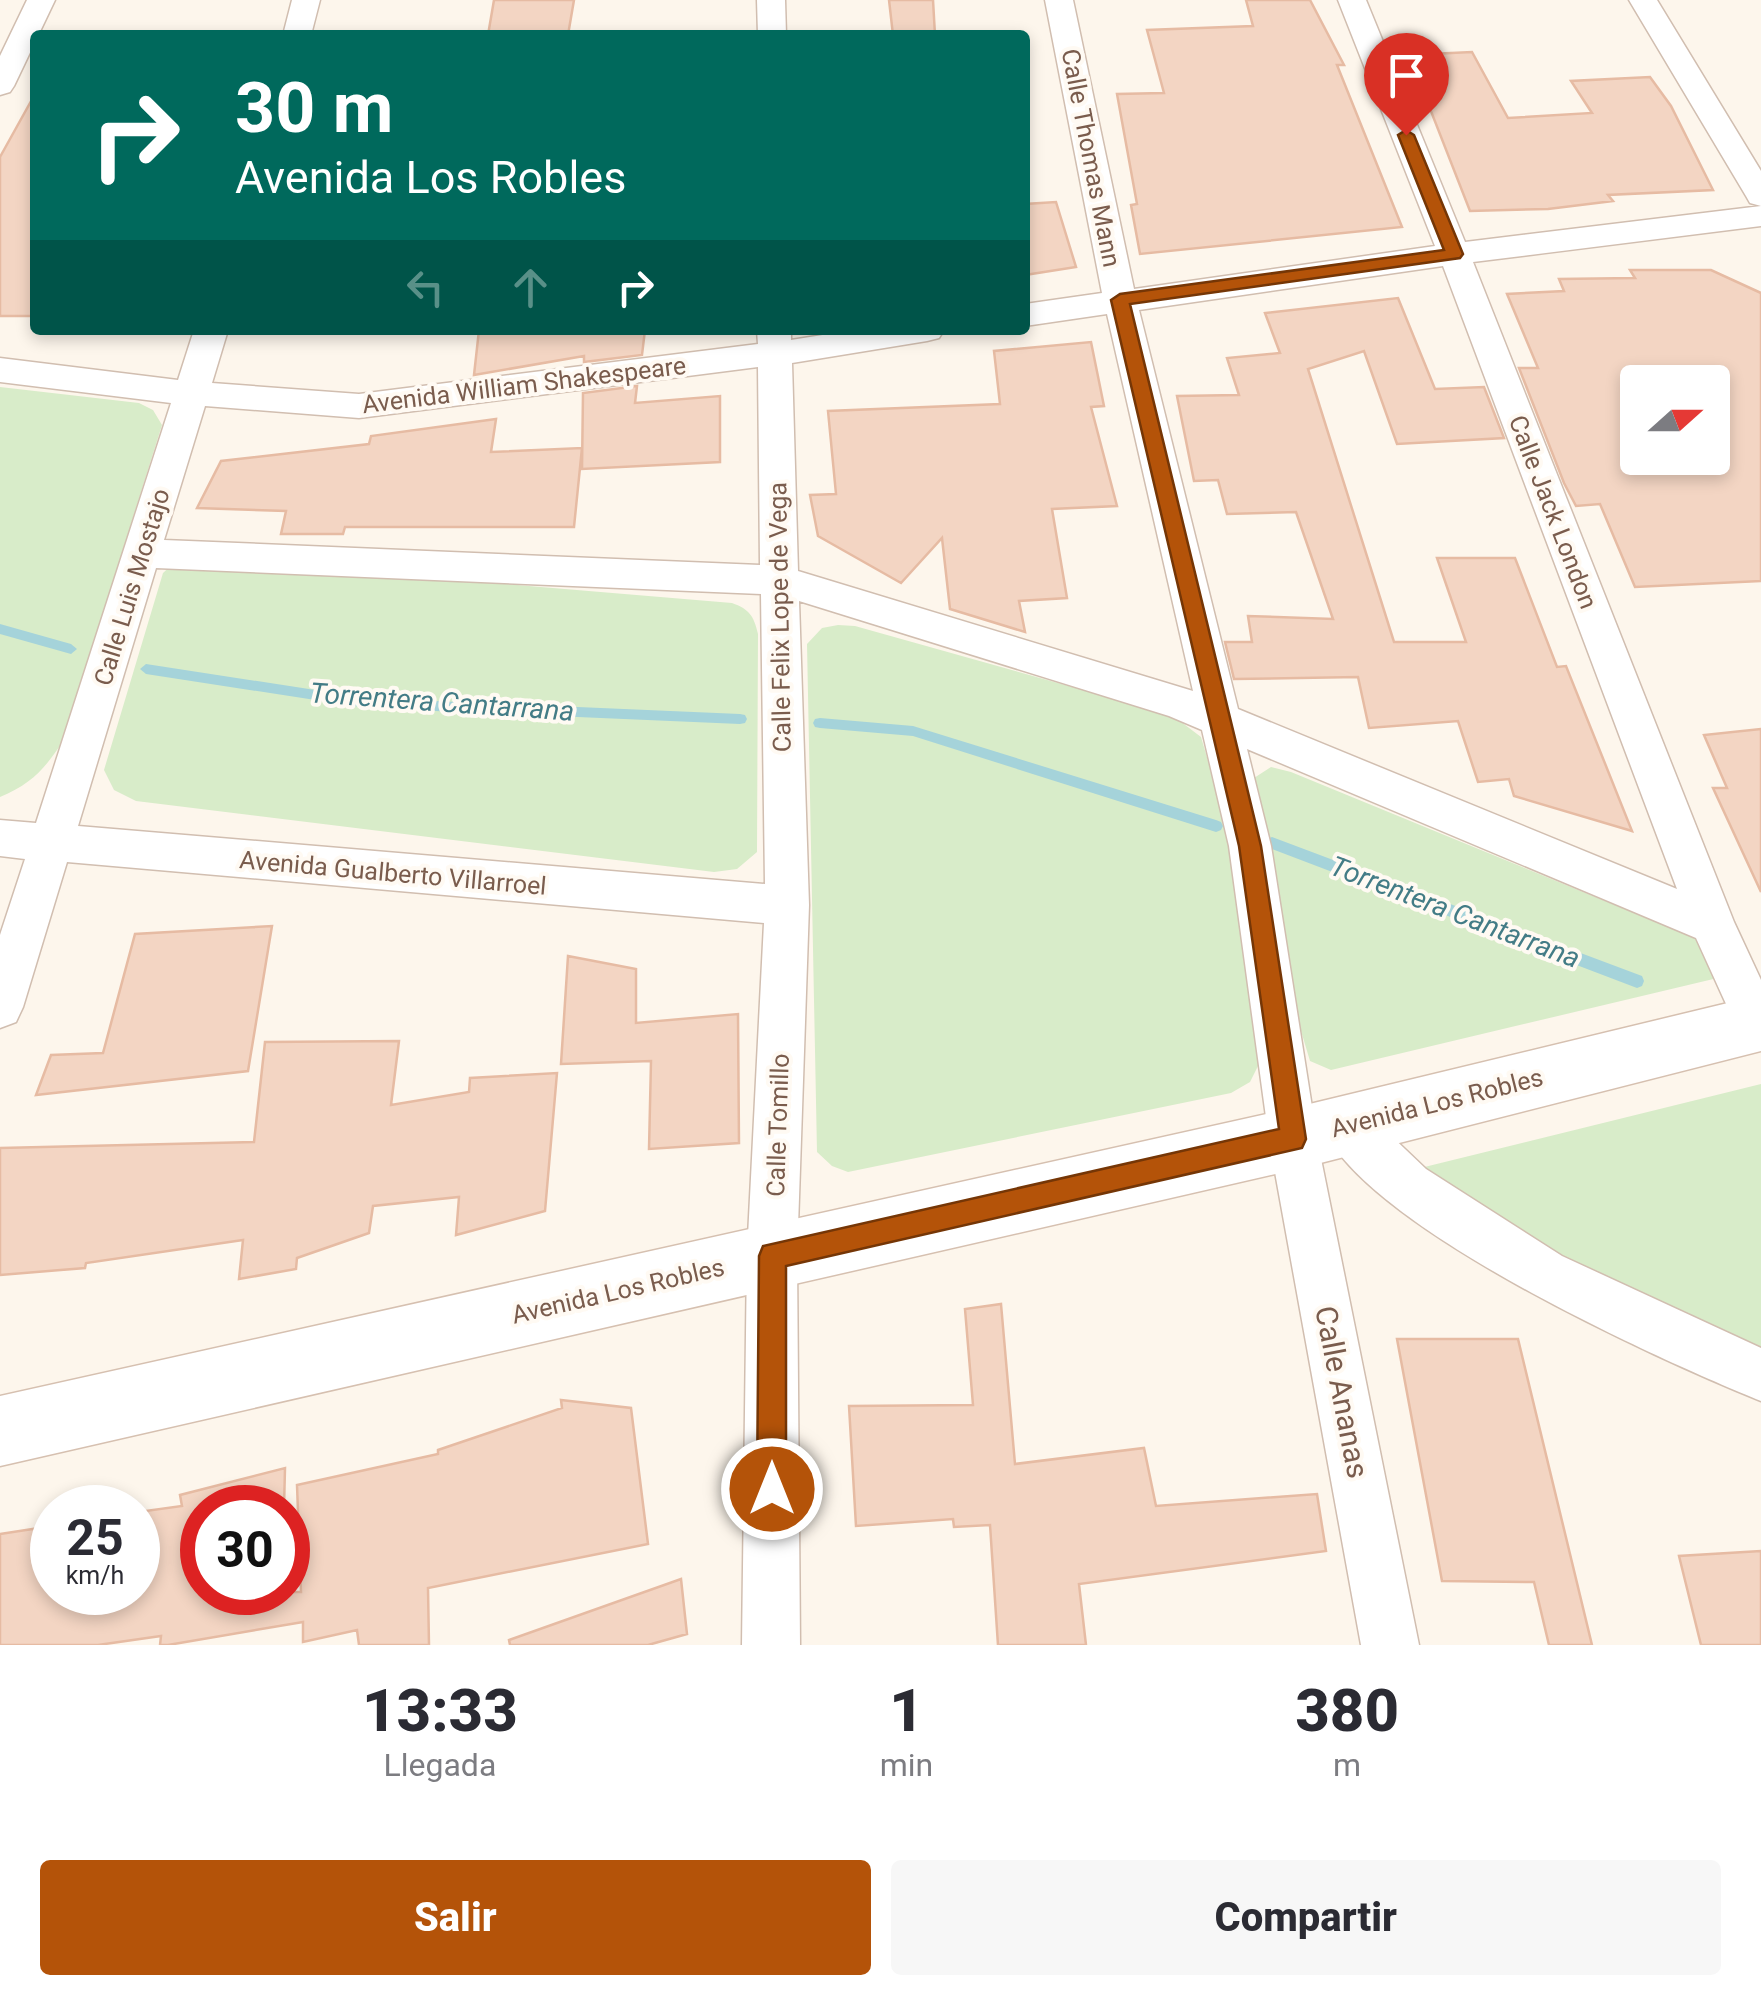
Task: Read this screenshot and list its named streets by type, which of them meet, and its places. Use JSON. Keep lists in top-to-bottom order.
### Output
{
  "streets": {
    "main road": ["Avenida Los Robles"],
    "street": [
      "Calle Thomas Mann",
      "Avenida William Shakespeare",
      "Calle Jack London",
      "Calle Luis Mostajo",
      "Calle Felix Lope de Vega",
      "Avenida Gualberto Villarroel",
      "Calle Tomillo",
      "Calle Ananas"
    ]
  },
  "crossings": [
    ["Calle Thomas Mann", "Avenida Los Robles"],
    ["Calle Thomas Mann", "Calle Ananas"],
    ["Avenida William Shakespeare", "Calle Luis Mostajo"],
    ["Avenida William Shakespeare", "Calle Felix Lope de Vega"],
    ["Calle Jack London", "Avenida Los Robles"],
    ["Calle Luis Mostajo", "Avenida Gualberto Villarroel"],
    ["Calle Felix Lope de Vega", "Avenida Gualberto Villarroel"],
    ["Calle Felix Lope de Vega", "Calle Tomillo"],
    ["Avenida Gualberto Villarroel", "Calle Tomillo"],
    ["Avenida Los Robles", "Calle Tomillo"],
    ["Avenida Los Robles", "Calle Ananas"]
  ],
  "water": ["Torrentera Cantarrana"],
  "north": "right",
  "page": {
    "turn": ["30 m", "Avenida Los Robles"],
    "speed": "25 km/h",
    "limit": "30",
    "eta": [
      "13:33",
      "Llegada",
      "1",
      "min",
      "380",
      "m"
    ],
    "buttons": ["Salir", "Compartir"]
  }
}
